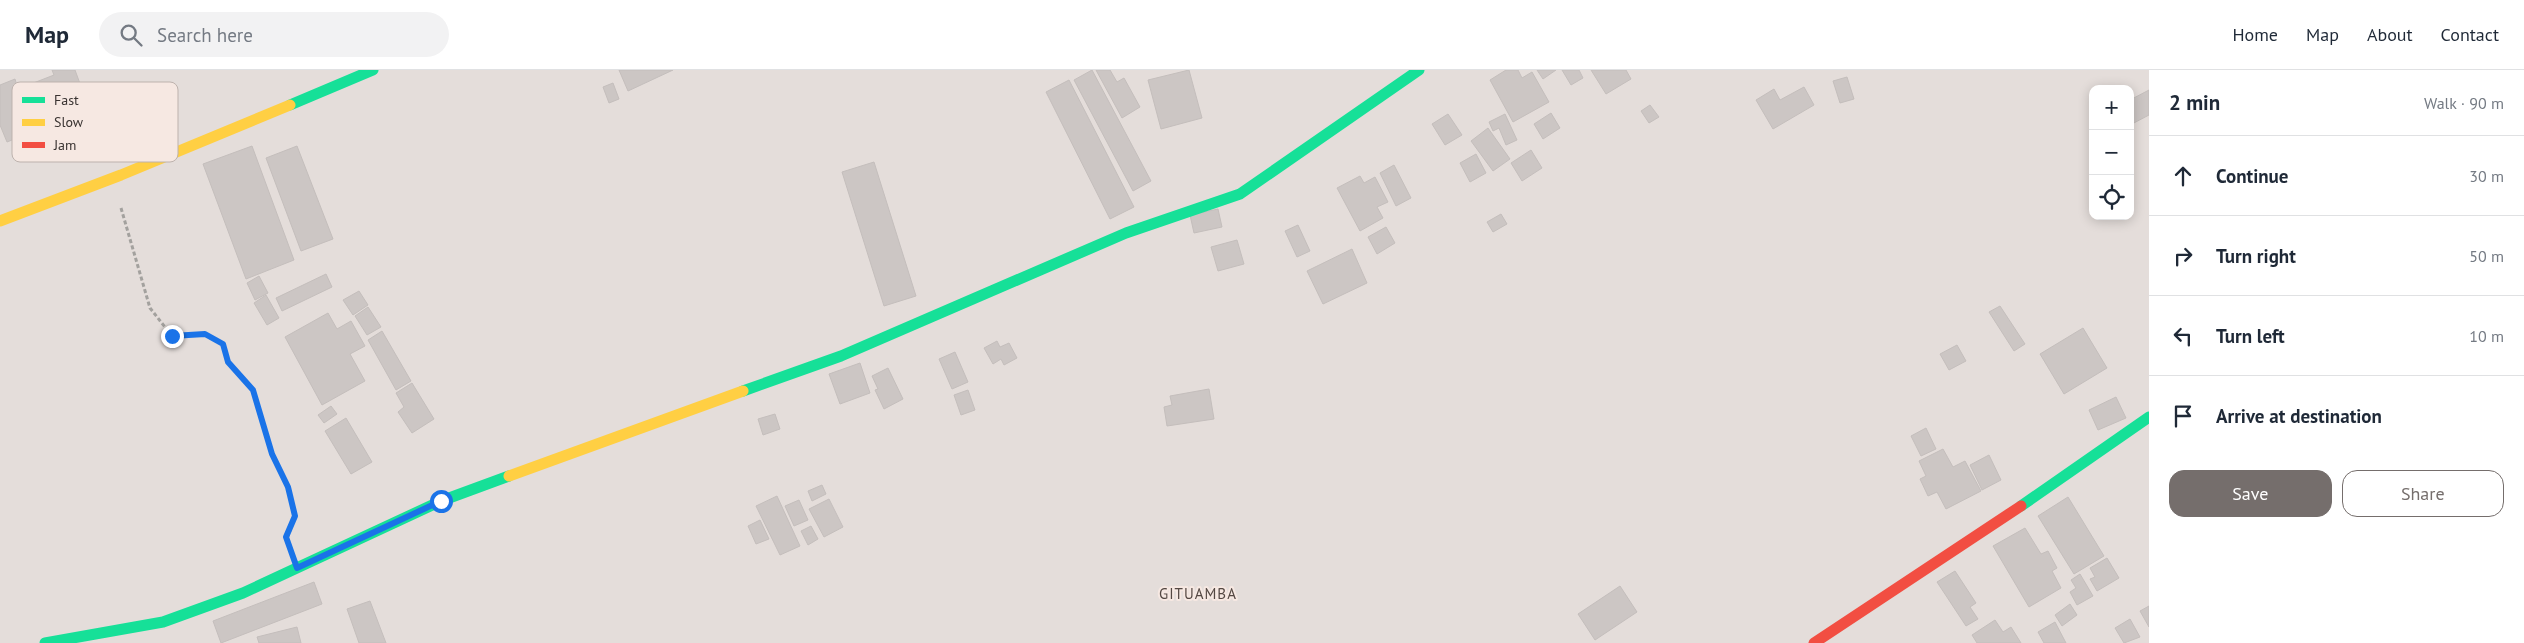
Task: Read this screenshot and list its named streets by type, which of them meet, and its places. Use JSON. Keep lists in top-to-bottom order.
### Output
{
  "districts": ["GITUAMBA"],
  "legend": ["Fast", "Slow", "Jam"],
  "page": {
    "header": "Map",
    "search": "Search here",
    "nav": [
      "Home",
      "Map",
      "About",
      "Contact"
    ],
    "heading": ["2 min", "Walk · 90 m"],
    "map_buttons": ["+", "−"],
    "list": [
      ["Continue", "30 m"],
      ["Turn right", "50 m"],
      ["Turn left", "10 m"],
      "Arrive at destination"
    ],
    "buttons": ["Save", "Share"]
  }
}
